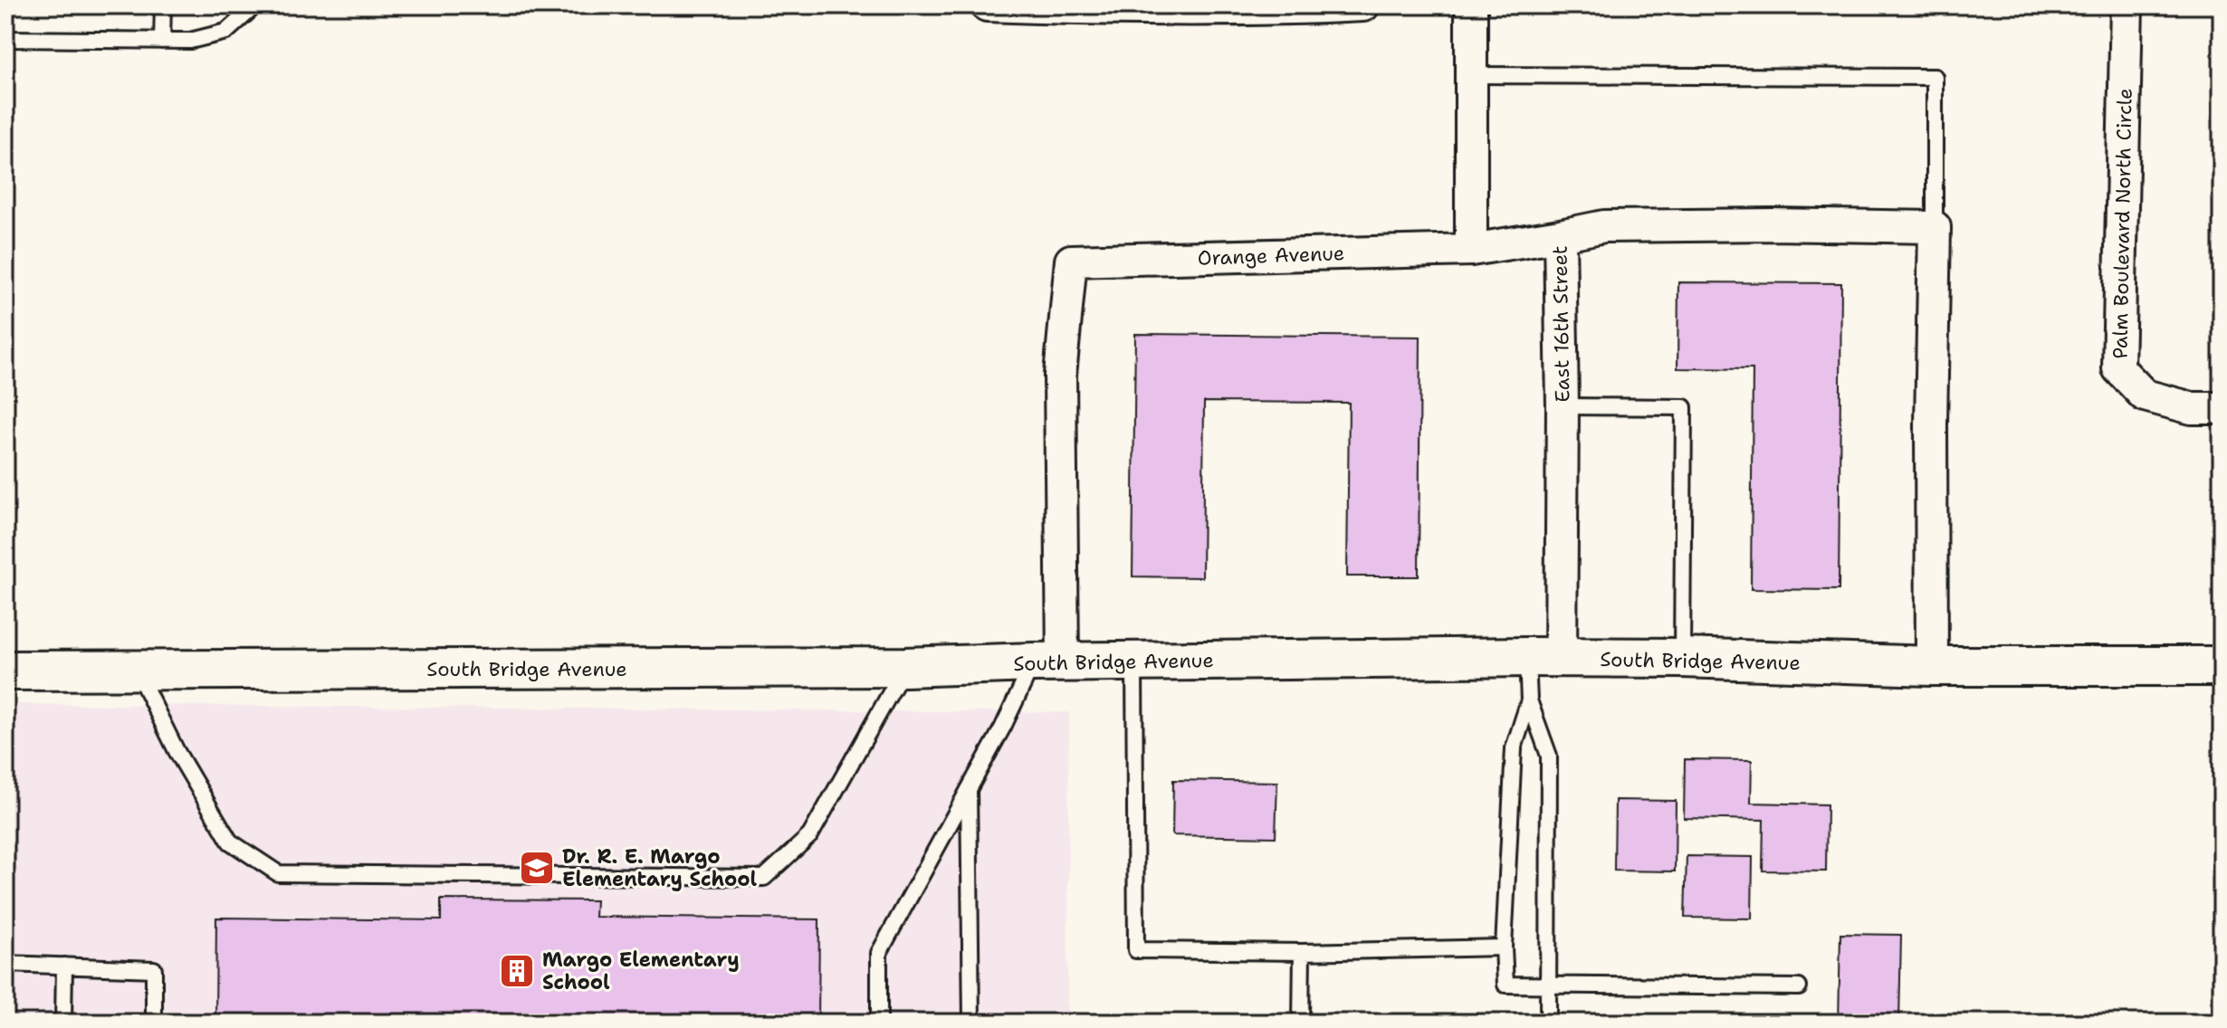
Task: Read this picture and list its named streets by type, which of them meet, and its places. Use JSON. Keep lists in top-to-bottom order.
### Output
{
  "streets": {
    "street": [
      "Palm Boulevard North Circle",
      "Orange Avenue",
      "East 16th Street",
      "South Bridge Avenue"
    ]
  },
  "crossings": [
    ["Orange Avenue", "East 16th Street"],
    ["Orange Avenue", "South Bridge Avenue"],
    ["East 16th Street", "South Bridge Avenue"]
  ],
  "places": {
    "school or university": ["Dr. R. E. Margo Elementary School"],
    "building": ["Margo Elementary School"]
  }
}
